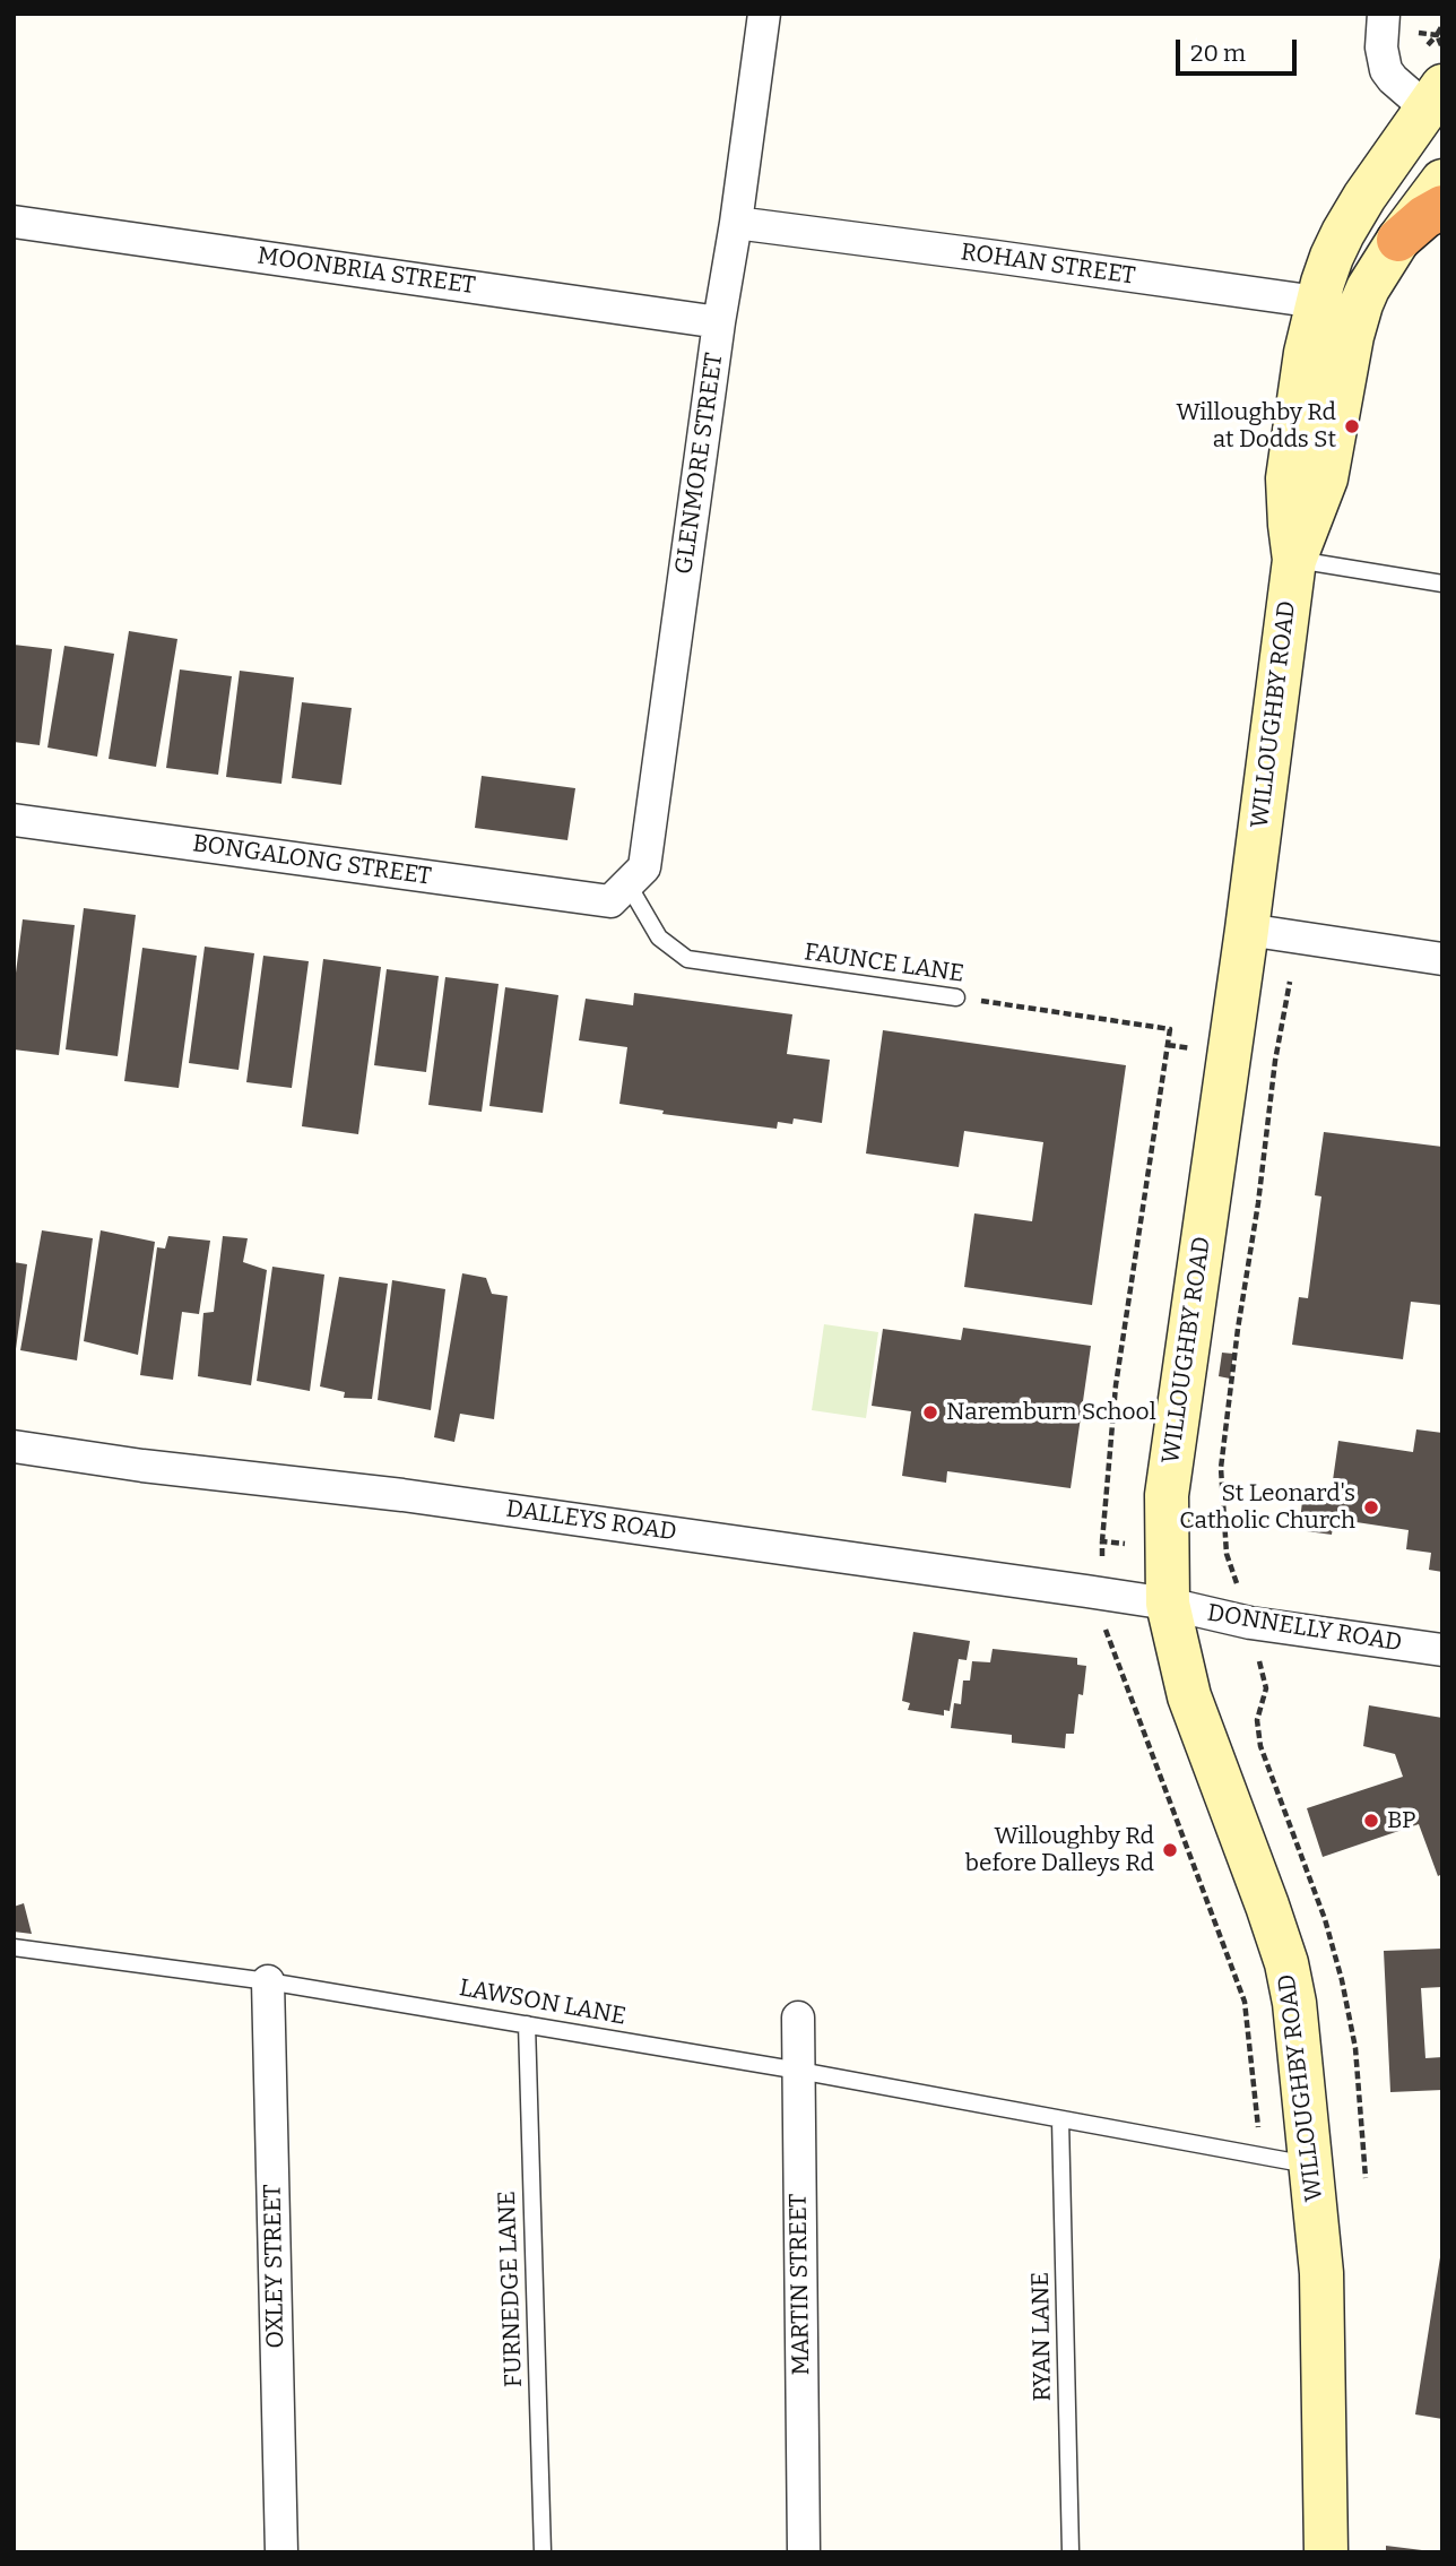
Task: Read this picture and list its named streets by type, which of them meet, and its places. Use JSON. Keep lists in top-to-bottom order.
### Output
{
  "streets": {
    "main road": ["ROHAN STREET", "WILLOUGHBY ROAD"],
    "street": [
      "MOONBRIA STREET",
      "GLENMORE STREET",
      "BONGALONG STREET",
      "DALLEYS ROAD",
      "DONNELLY ROAD",
      "OXLEY STREET",
      "MARTIN STREET"
    ],
    "lane": [
      "FAUNCE LANE",
      "LAWSON LANE",
      "FURNEDGE LANE",
      "RYAN LANE"
    ]
  },
  "crossings": [
    ["ROHAN STREET", "GLENMORE STREET"],
    ["ROHAN STREET", "WILLOUGHBY ROAD"],
    ["MOONBRIA STREET", "GLENMORE STREET"],
    ["GLENMORE STREET", "BONGALONG STREET"],
    ["GLENMORE STREET", "FAUNCE LANE"],
    ["WILLOUGHBY ROAD", "DALLEYS ROAD"],
    ["WILLOUGHBY ROAD", "DONNELLY ROAD"],
    ["WILLOUGHBY ROAD", "LAWSON LANE"],
    ["BONGALONG STREET", "FAUNCE LANE"],
    ["DALLEYS ROAD", "DONNELLY ROAD"],
    ["LAWSON LANE", "OXLEY STREET"],
    ["LAWSON LANE", "MARTIN STREET"],
    ["LAWSON LANE", "FURNEDGE LANE"],
    ["LAWSON LANE", "RYAN LANE"]
  ],
  "places": [
    "Willoughby Rd at Dodds St",
    "Naremburn School",
    "St Leonard's Catholic Church",
    "BP",
    "Willoughby Rd before Dalleys Rd"
  ],
  "scale_bar": "20 m"
}
